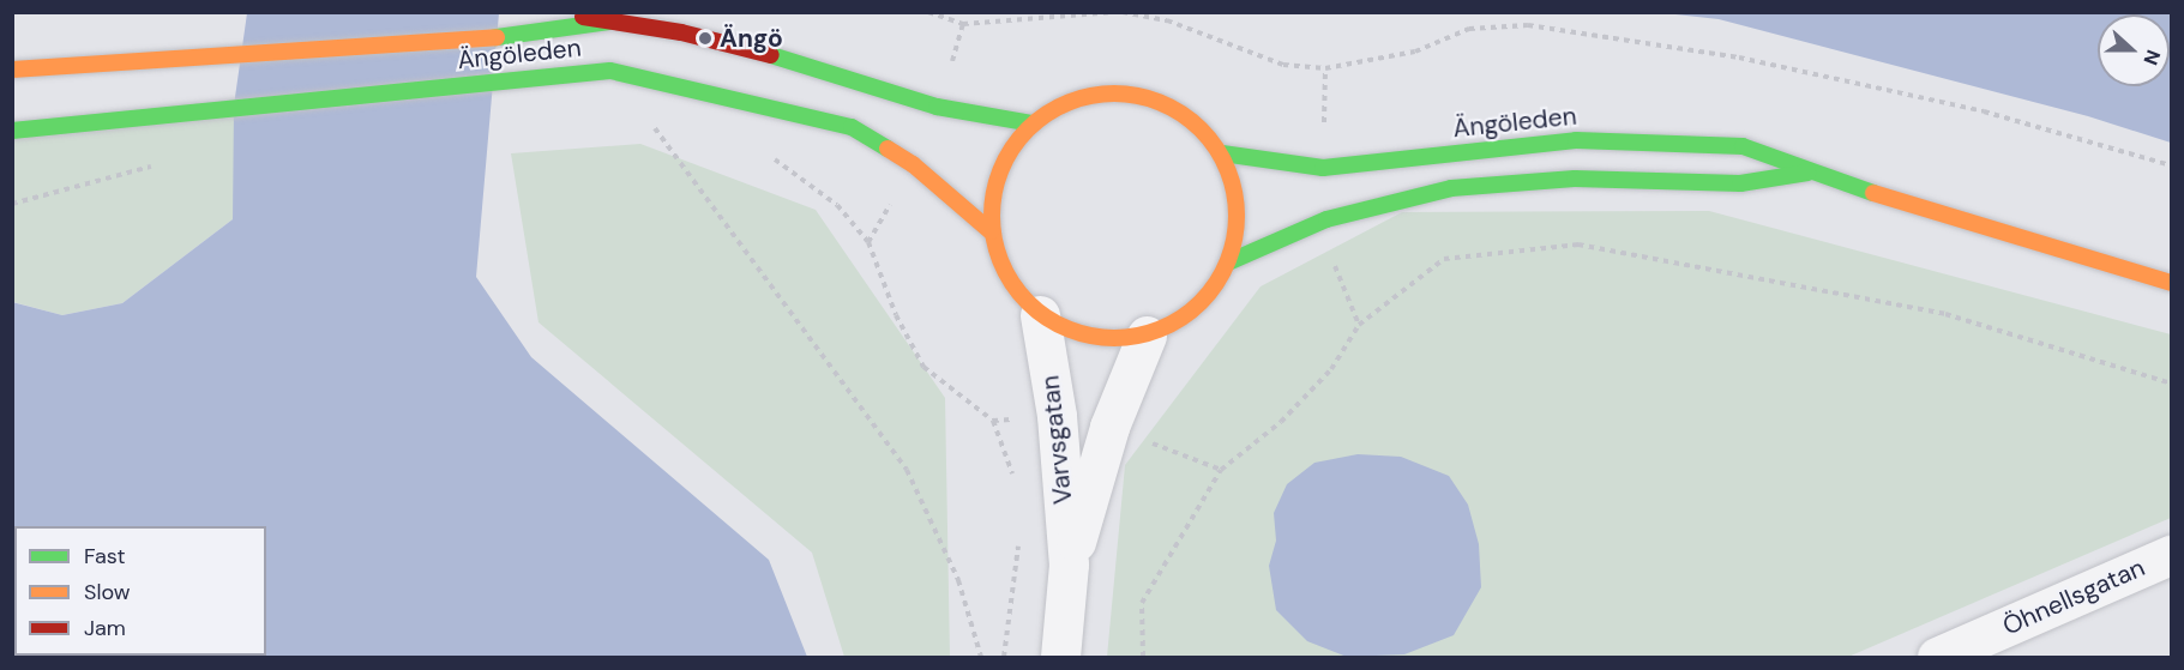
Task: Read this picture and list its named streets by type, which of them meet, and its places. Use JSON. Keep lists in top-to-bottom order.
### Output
{
  "streets": {
    "street": ["Ängöleden", "Varvsgatan", "Öhnellsgatan"]
  },
  "crossings": [
    ["Ängöleden", "Varvsgatan"]
  ],
  "places": ["Ängö"],
  "legend": ["Fast", "Slow", "Jam"],
  "north": "right"
}
